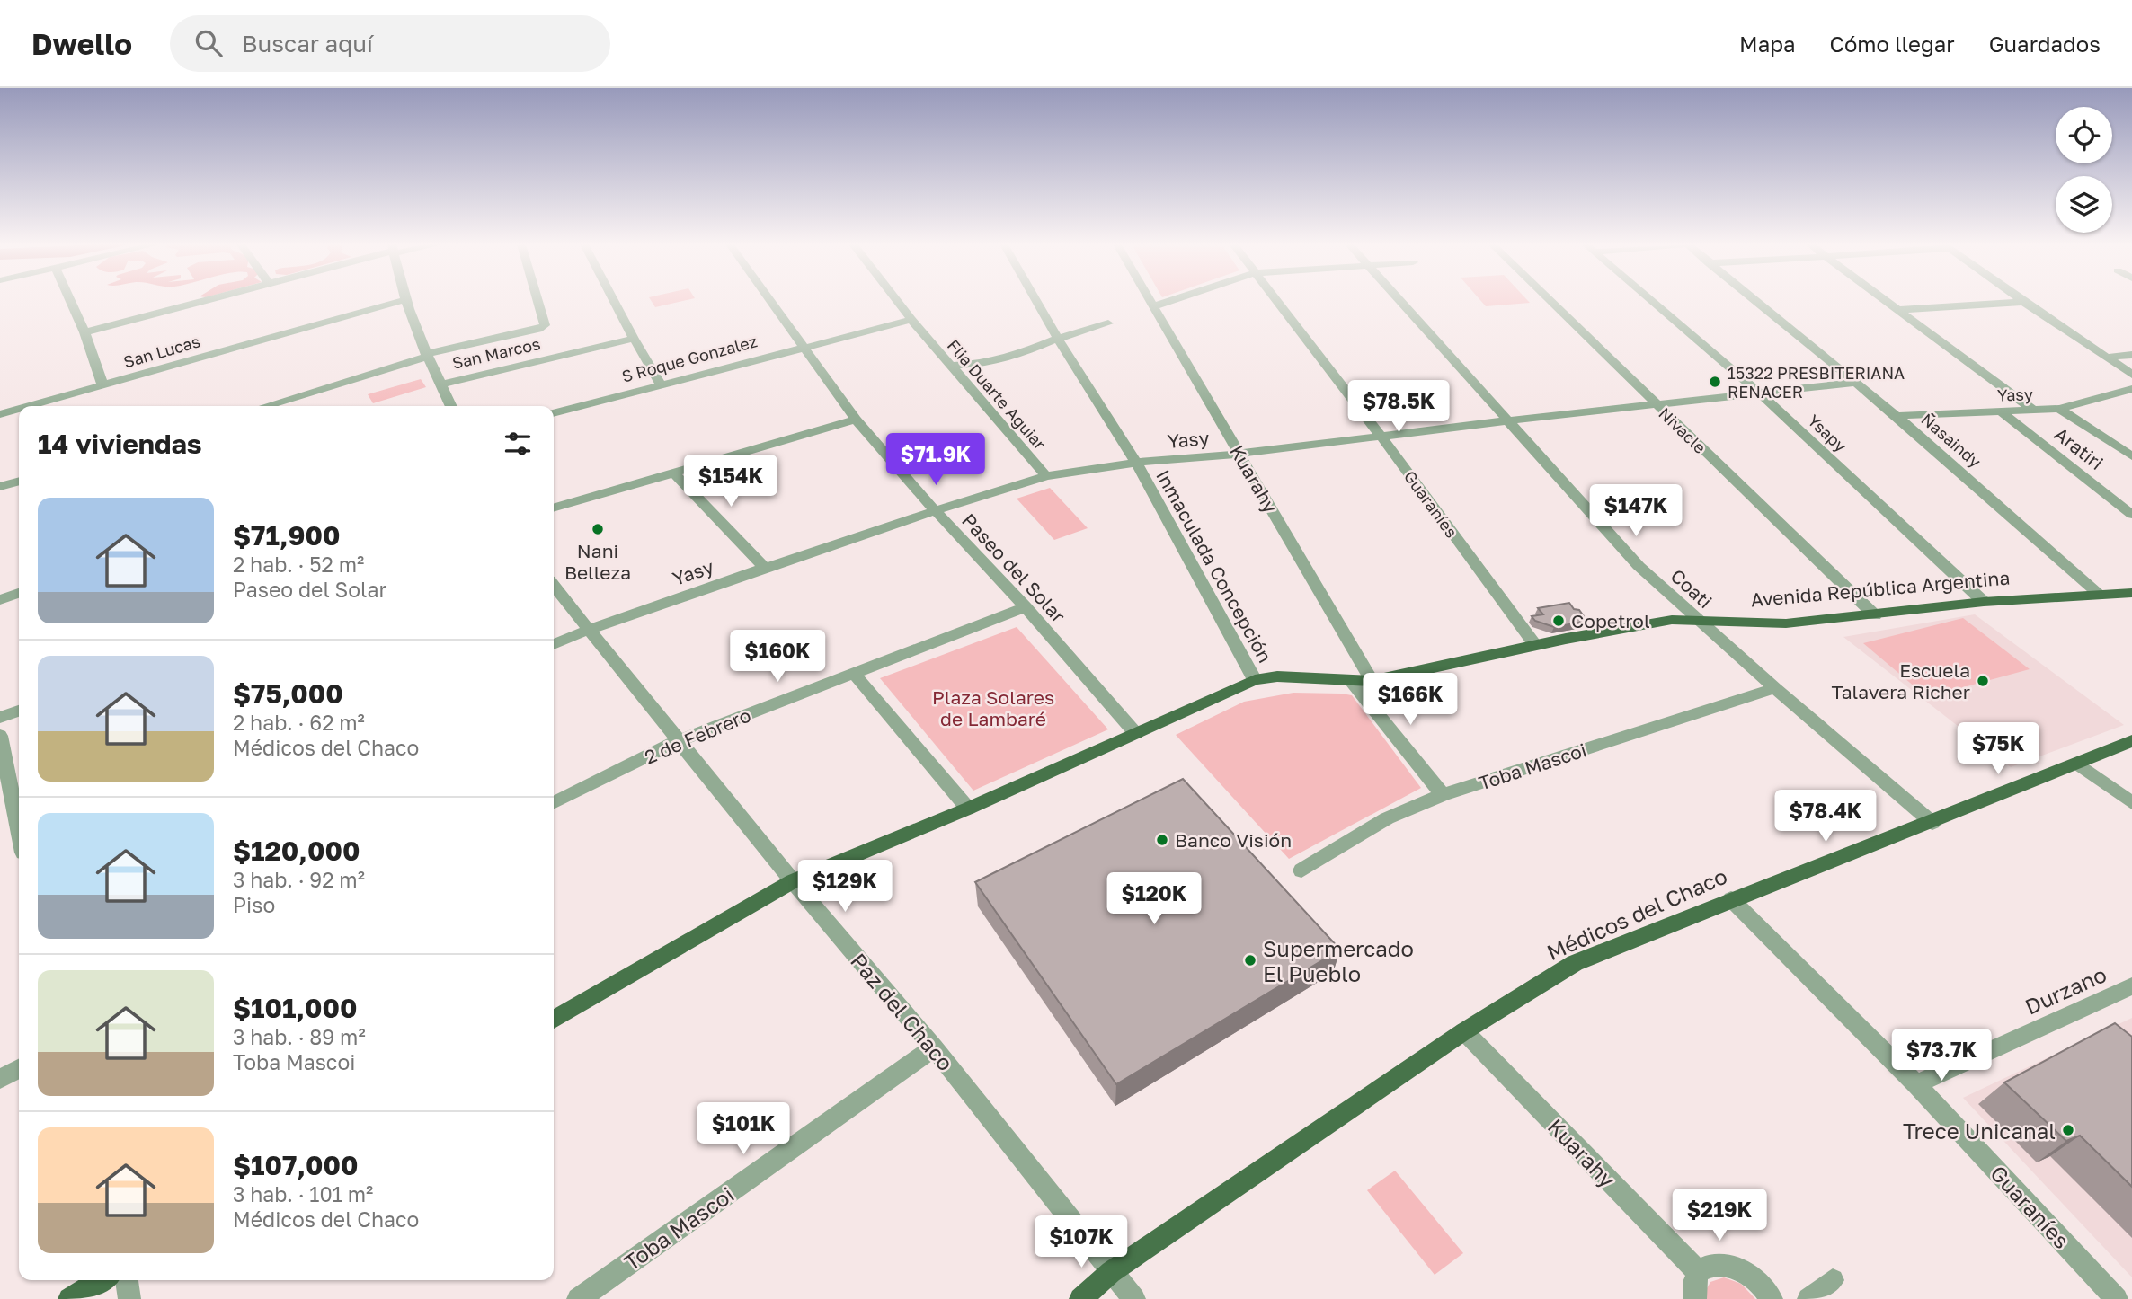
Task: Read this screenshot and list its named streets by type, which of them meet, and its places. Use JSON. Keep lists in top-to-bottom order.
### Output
{
  "streets": {
    "main road": ["Avenida República Argentina", "Médicos del Chaco"],
    "street": [
      "San Lucas",
      "San Marcos",
      "S Roque Gonzalez",
      "Flia Duarte Aguiar",
      "Yasy",
      "Nivacle",
      "Ysapy",
      "Ñasaindy",
      "Aratiri",
      "Kuarahy",
      "Guaraníes",
      "Inmaculada Concepción",
      "Paseo del Solar",
      "Coati",
      "2 de Febrero",
      "Toba Mascoi",
      "Durzano",
      "Paz del Chaco"
    ]
  },
  "crossings": [
    ["S Roque Gonzalez", "Flia Duarte Aguiar"],
    ["S Roque Gonzalez", "Paseo del Solar"],
    ["Flia Duarte Aguiar", "Yasy"],
    ["Yasy", "Nivacle"],
    ["Yasy", "Ysapy"],
    ["Yasy", "Ñasaindy"],
    ["Yasy", "Aratiri"],
    ["Yasy", "Kuarahy"],
    ["Yasy", "Guaraníes"],
    ["Yasy", "Inmaculada Concepción"],
    ["Yasy", "Paseo del Solar"],
    ["Yasy", "Coati"],
    ["Yasy", "Paz del Chaco"],
    ["Nivacle", "Avenida República Argentina"],
    ["Ysapy", "Avenida República Argentina"],
    ["Ñasaindy", "Avenida República Argentina"],
    ["Kuarahy", "Avenida República Argentina"],
    ["Kuarahy", "Médicos del Chaco"],
    ["Guaraníes", "Avenida República Argentina"],
    ["Guaraníes", "Médicos del Chaco"],
    ["Guaraníes", "Durzano"],
    ["Inmaculada Concepción", "Avenida República Argentina"],
    ["Paseo del Solar", "Avenida República Argentina"],
    ["Paseo del Solar", "2 de Febrero"],
    ["Coati", "Avenida República Argentina"],
    ["Coati", "Toba Mascoi"],
    ["Coati", "Médicos del Chaco"],
    ["Avenida República Argentina", "Paz del Chaco"],
    ["2 de Febrero", "Paz del Chaco"],
    ["Toba Mascoi", "Paz del Chaco"],
    ["Médicos del Chaco", "Paz del Chaco"]
  ],
  "parks": ["Plaza Solares de Lambaré"],
  "places": [
    "15322 PRESBITERIANA RENACER",
    "Nani Belleza",
    "Copetrol",
    "Escuela Talavera Richer",
    "Banco Visión",
    "Supermercado El Pueblo",
    "Trece Unicanal"
  ],
  "page": {
    "header": "Dwello",
    "search": "Buscar aquí",
    "nav": ["Mapa", "Cómo llegar", "Guardados"],
    "price": [
      "$78.5K",
      "$71.9K",
      "$154K",
      "$147K",
      "$160K",
      "$166K",
      "$75K",
      "$78.4K",
      "$129K",
      "$120K",
      "$73.7K",
      "$101K",
      "$219K",
      "$107K"
    ],
    "heading": "14 viviendas",
    "list": [
      {
        "name": "$71,900",
        "note": "2 hab. · 52 m² · Paseo del Solar"
      },
      {
        "name": "$75,000",
        "note": "2 hab. · 62 m² · Médicos del Chaco"
      },
      {
        "name": "$120,000",
        "note": "3 hab. · 92 m² · Piso"
      },
      {
        "name": "$101,000",
        "note": "3 hab. · 89 m² · Toba Mascoi"
      },
      {
        "name": "$107,000",
        "note": "3 hab. · 101 m² · Médicos del Chaco"
      }
    ]
  }
}
